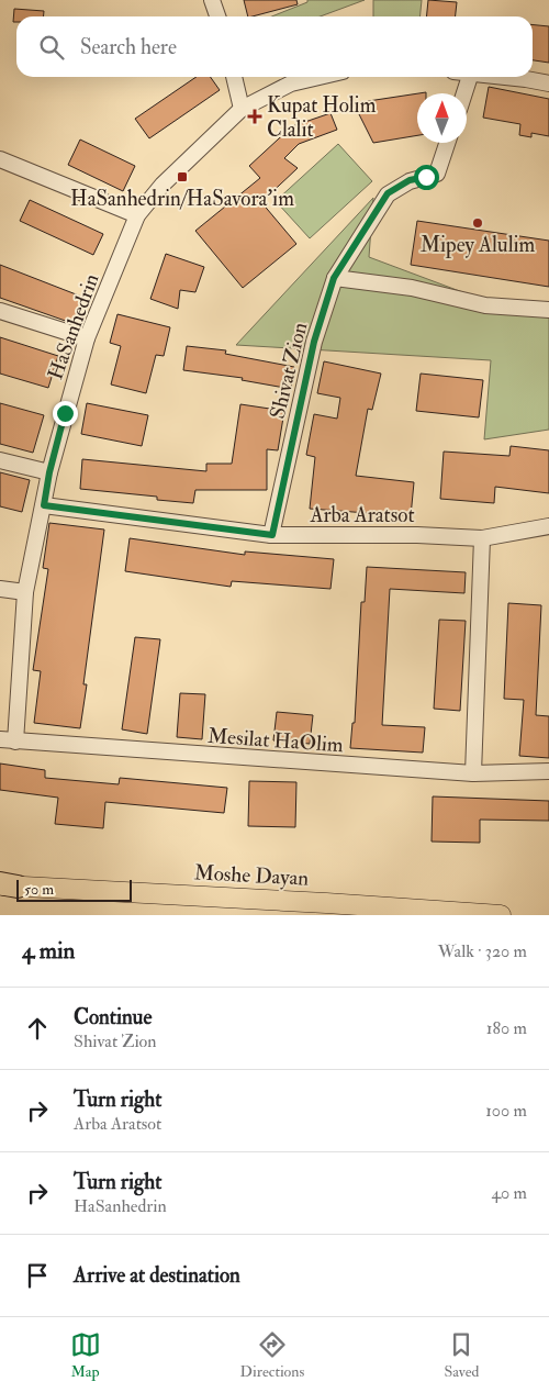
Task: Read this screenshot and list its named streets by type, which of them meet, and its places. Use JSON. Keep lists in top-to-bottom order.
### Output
{
  "streets": {
    "main road": ["Moshe Dayan"],
    "street": [
      "HaSanhedrin",
      "Shivat Zion",
      "Arba Aratsot",
      "Mesilat HaOlim"
    ]
  },
  "crossings": [
    ["HaSanhedrin", "Arba Aratsot"],
    ["HaSanhedrin", "Mesilat HaOlim"],
    ["Shivat Zion", "Arba Aratsot"]
  ],
  "places": {
    "health": ["Kupat Holim Clalit"],
    "transit": ["HaSanhedrin/HaSavora'im"],
    "other": ["Mipey Alulim"]
  },
  "scale_bar": "50 m",
  "north": "top",
  "page": {
    "search": "Search here",
    "scale": "50 m",
    "heading": ["4 min", "Walk · 320 m"],
    "list": [
      ["Continue", "Shivat Zion", "180 m"],
      ["Turn right", "Arba Aratsot", "100 m"],
      ["Turn right", "HaSanhedrin", "40 m"],
      "Arrive at destination"
    ],
    "nav": ["Map", "Directions", "Saved"]
  }
}
